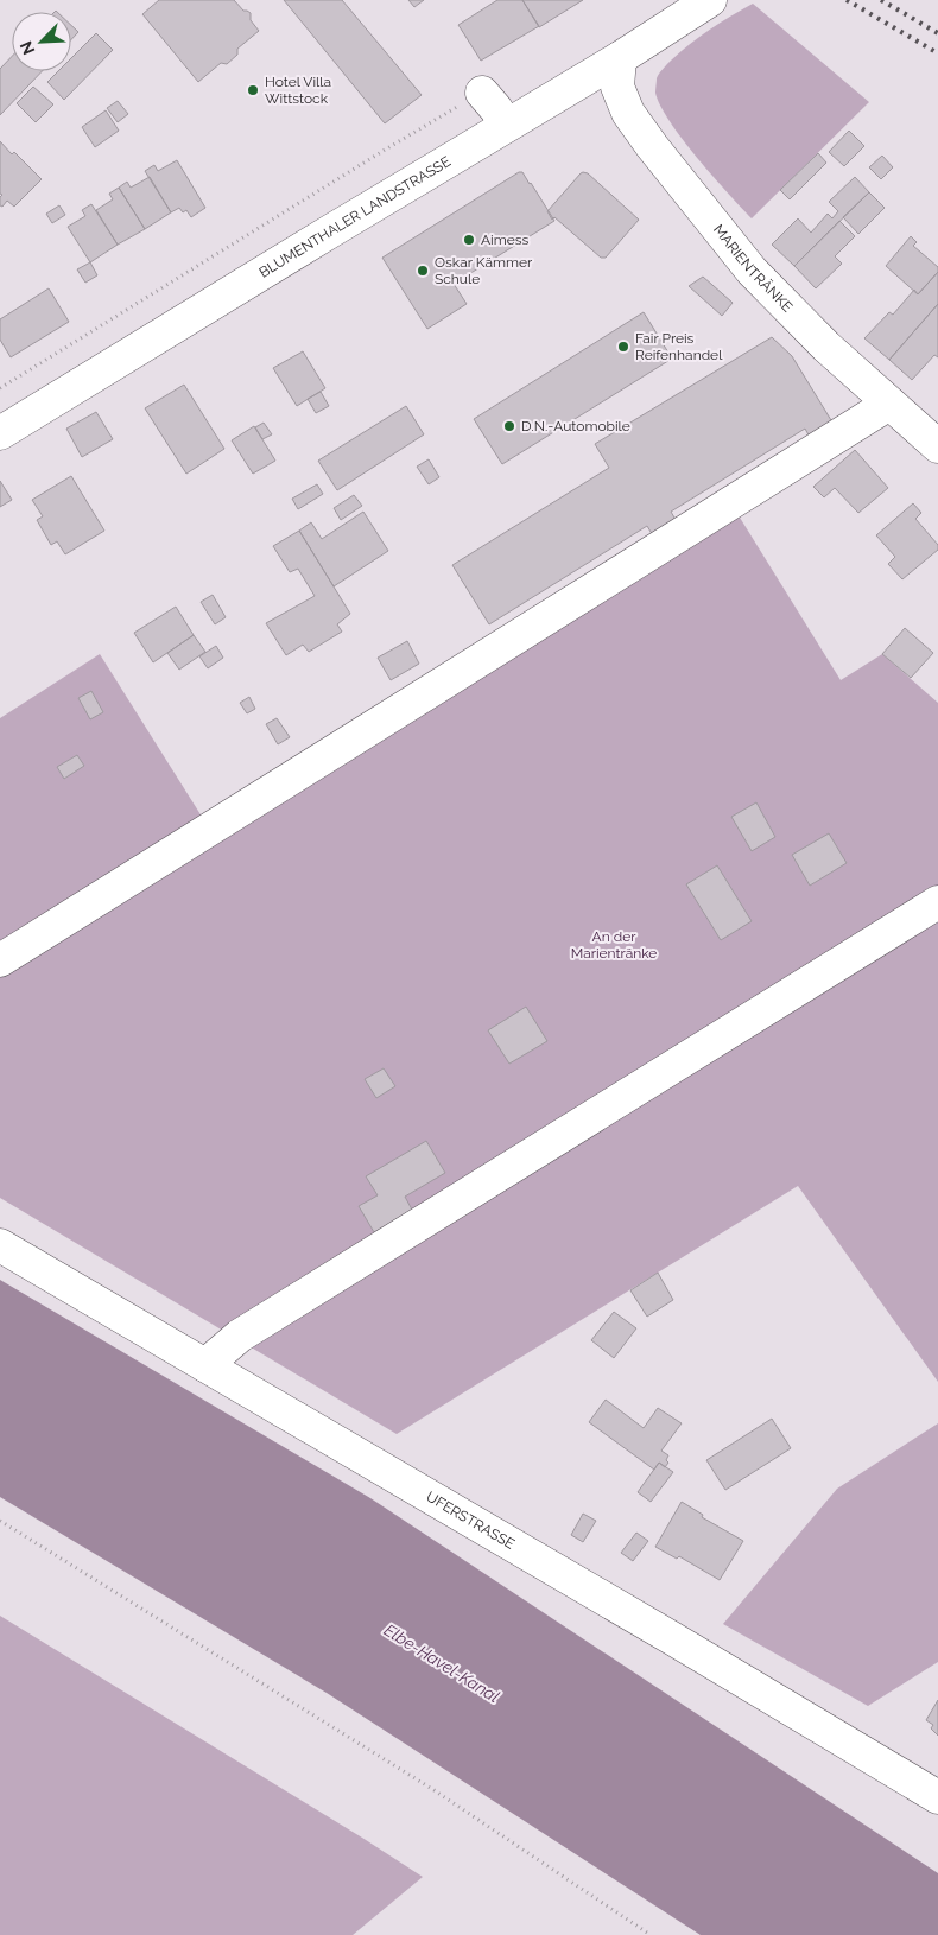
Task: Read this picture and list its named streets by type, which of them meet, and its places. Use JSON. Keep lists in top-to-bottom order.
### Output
{
  "streets": {
    "street": ["BLUMENTHALER LANDSTRASSE", "MARIENTRÄNKE", "UFERSTRASSE"]
  },
  "crossings": [
    ["BLUMENTHALER LANDSTRASSE", "MARIENTRÄNKE"]
  ],
  "water": ["Elbe-Havel-Kanal"],
  "parks": ["An der Marientränke"],
  "places": [
    "Hotel Villa Wittstock",
    "Aimess",
    "Oskar Kämmer Schule",
    "Fair Preis Reifenhandel",
    "D.N.-Automobile"
  ],
  "north": "bottom left"
}
